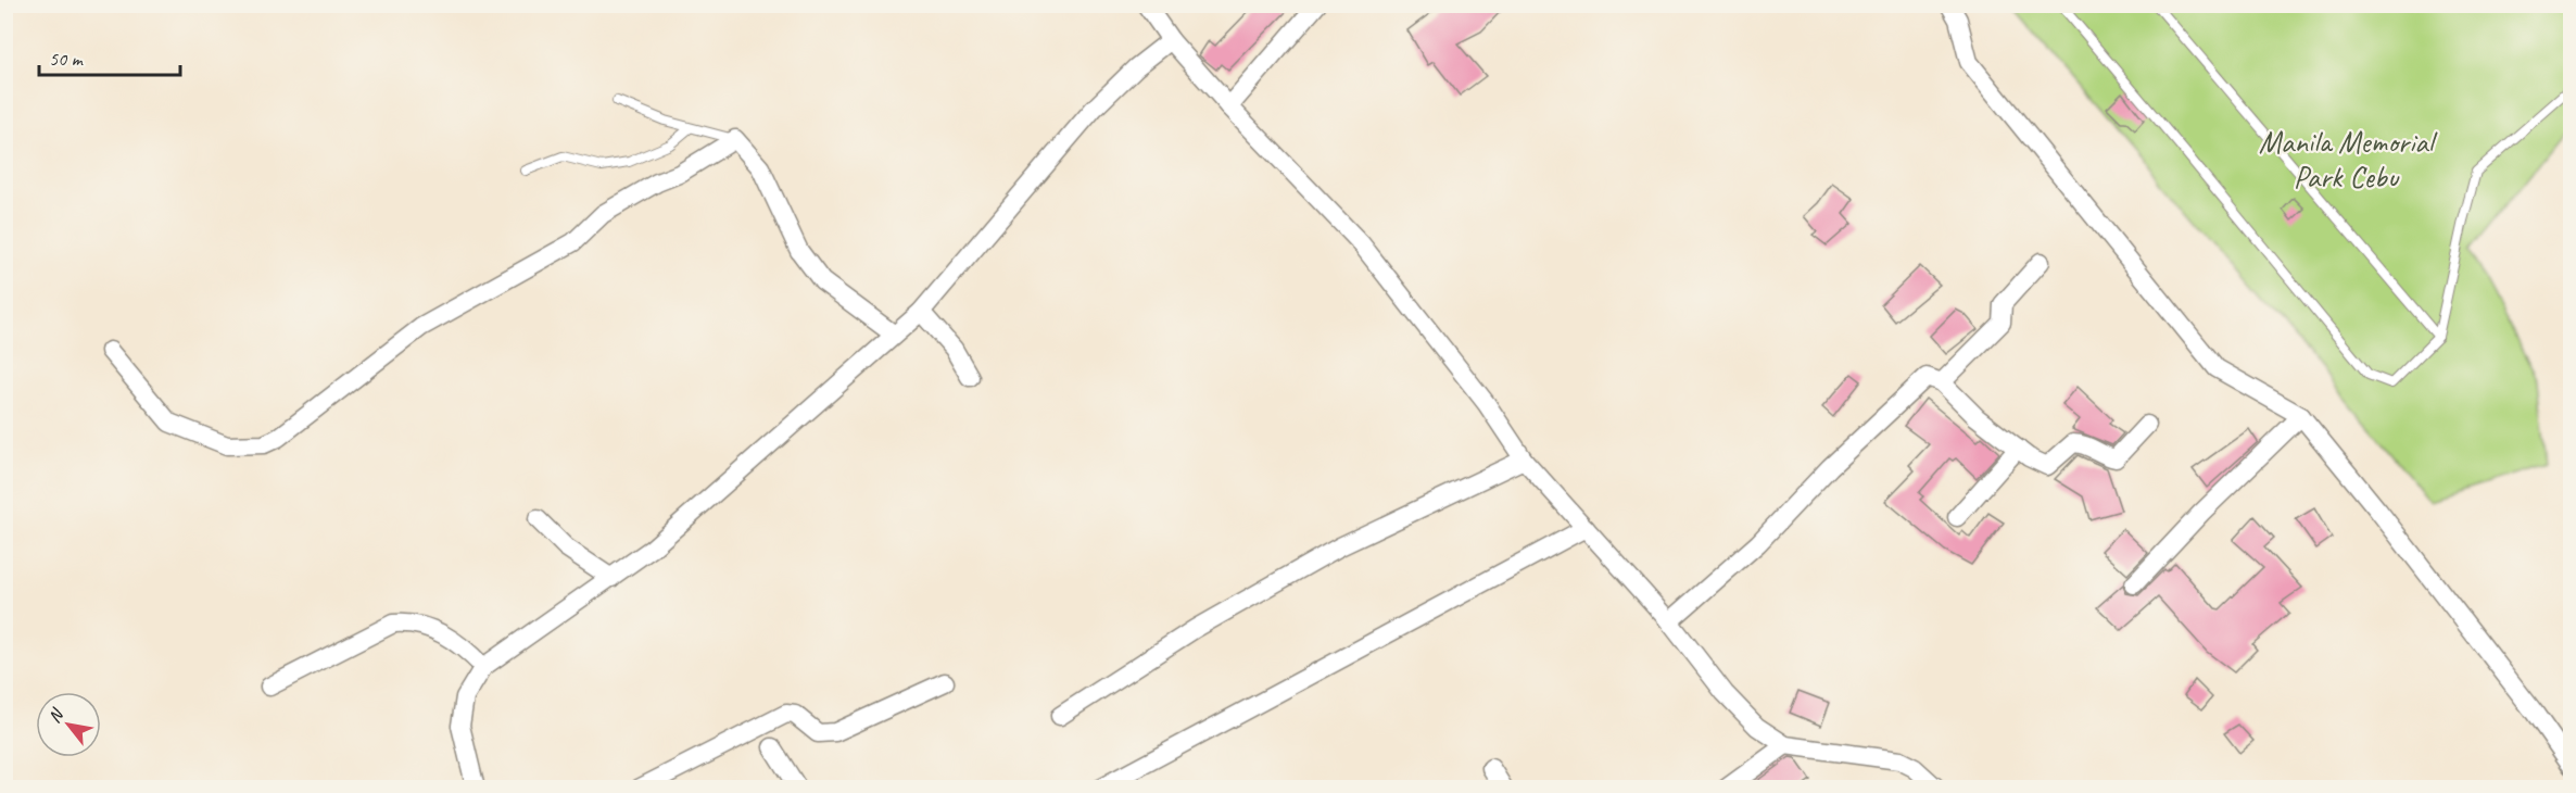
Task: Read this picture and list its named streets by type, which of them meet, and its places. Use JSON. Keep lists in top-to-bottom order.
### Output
{
  "parks": ["Manila Memorial Park Cebu"],
  "scale_bar": "50 m",
  "north": "top left"
}
